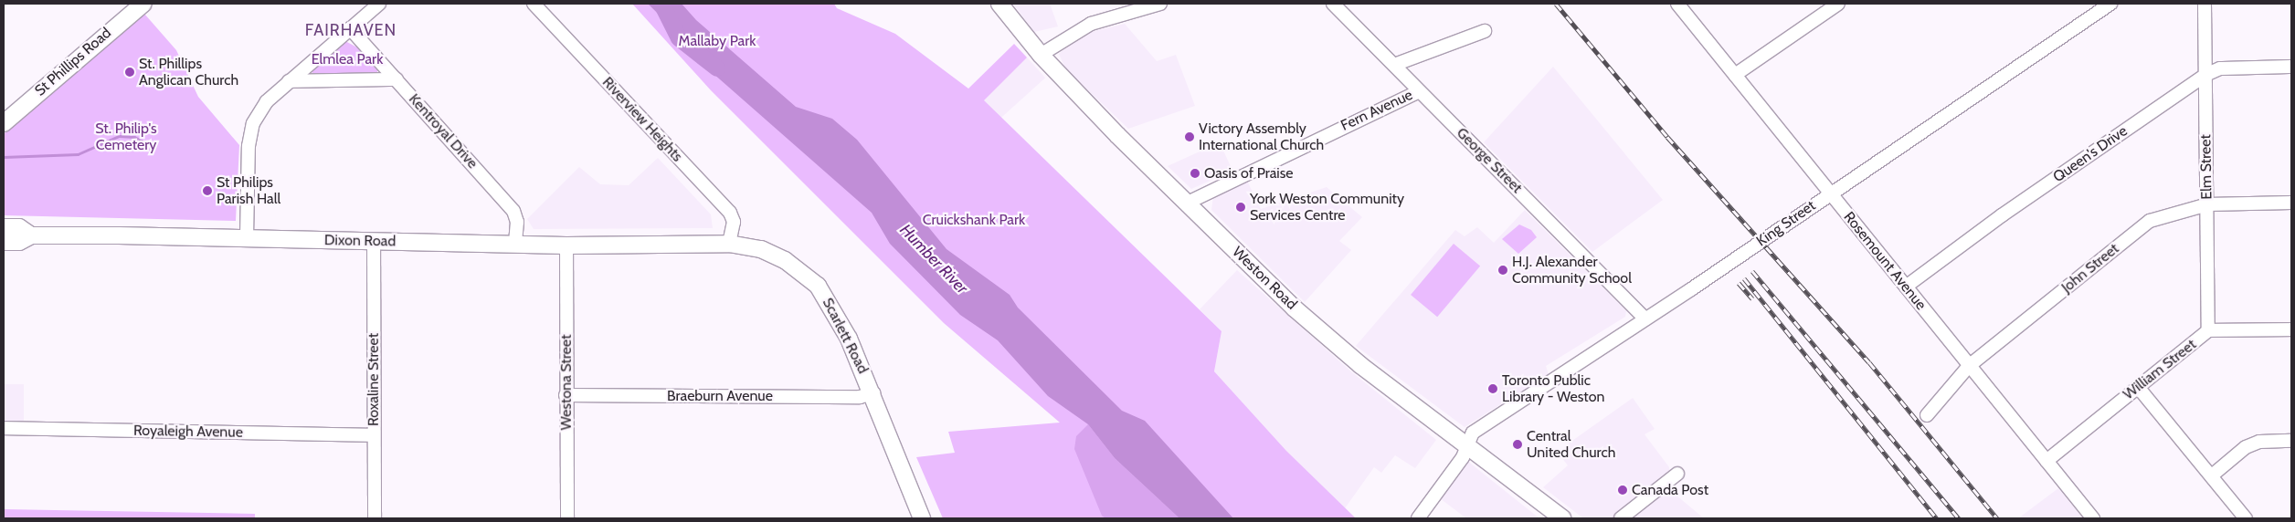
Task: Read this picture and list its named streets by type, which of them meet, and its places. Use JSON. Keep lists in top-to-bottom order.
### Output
{
  "streets": {
    "main road": [
      "St Phillips Road",
      "Dixon Road",
      "Weston Road",
      "Scarlett Road"
    ],
    "street": [
      "Fern Avenue",
      "Riverview Heights",
      "Kentroyal Drive",
      "Queen's Drive",
      "George Street",
      "Elm Street",
      "King Street",
      "Rosemount Avenue",
      "John Street",
      "William Street",
      "Roxaline Street",
      "Westona Street",
      "Braeburn Avenue",
      "Royaleigh Avenue"
    ]
  },
  "crossings": [
    ["Fern Avenue", "George Street"],
    ["Fern Avenue", "Weston Road"],
    ["Riverview Heights", "Scarlett Road"],
    ["Kentroyal Drive", "Dixon Road"],
    ["Queen's Drive", "Elm Street"],
    ["Queen's Drive", "Rosemount Avenue"],
    ["George Street", "King Street"],
    ["Elm Street", "John Street"],
    ["Elm Street", "William Street"],
    ["King Street", "Rosemount Avenue"],
    ["King Street", "Weston Road"],
    ["Dixon Road", "Scarlett Road"],
    ["Dixon Road", "Roxaline Street"],
    ["Dixon Road", "Westona Street"],
    ["Rosemount Avenue", "John Street"],
    ["Rosemount Avenue", "William Street"],
    ["Scarlett Road", "Braeburn Avenue"],
    ["Roxaline Street", "Royaleigh Avenue"],
    ["Westona Street", "Braeburn Avenue"]
  ],
  "districts": ["FAIRHAVEN"],
  "water": ["Humber River"],
  "parks": [
    "Mallaby Park",
    "Elmlea Park",
    "St. Philip's Cemetery",
    "Cruickshank Park"
  ],
  "places": [
    "St. Phillips Anglican Church",
    "Victory Assembly International Church",
    "Oasis of Praise",
    "St Philips Parish Hall",
    "York Weston Community Services Centre",
    "H.J. Alexander Community School",
    "Toronto Public Library - Weston",
    "Central United Church",
    "Canada Post"
  ]
}
